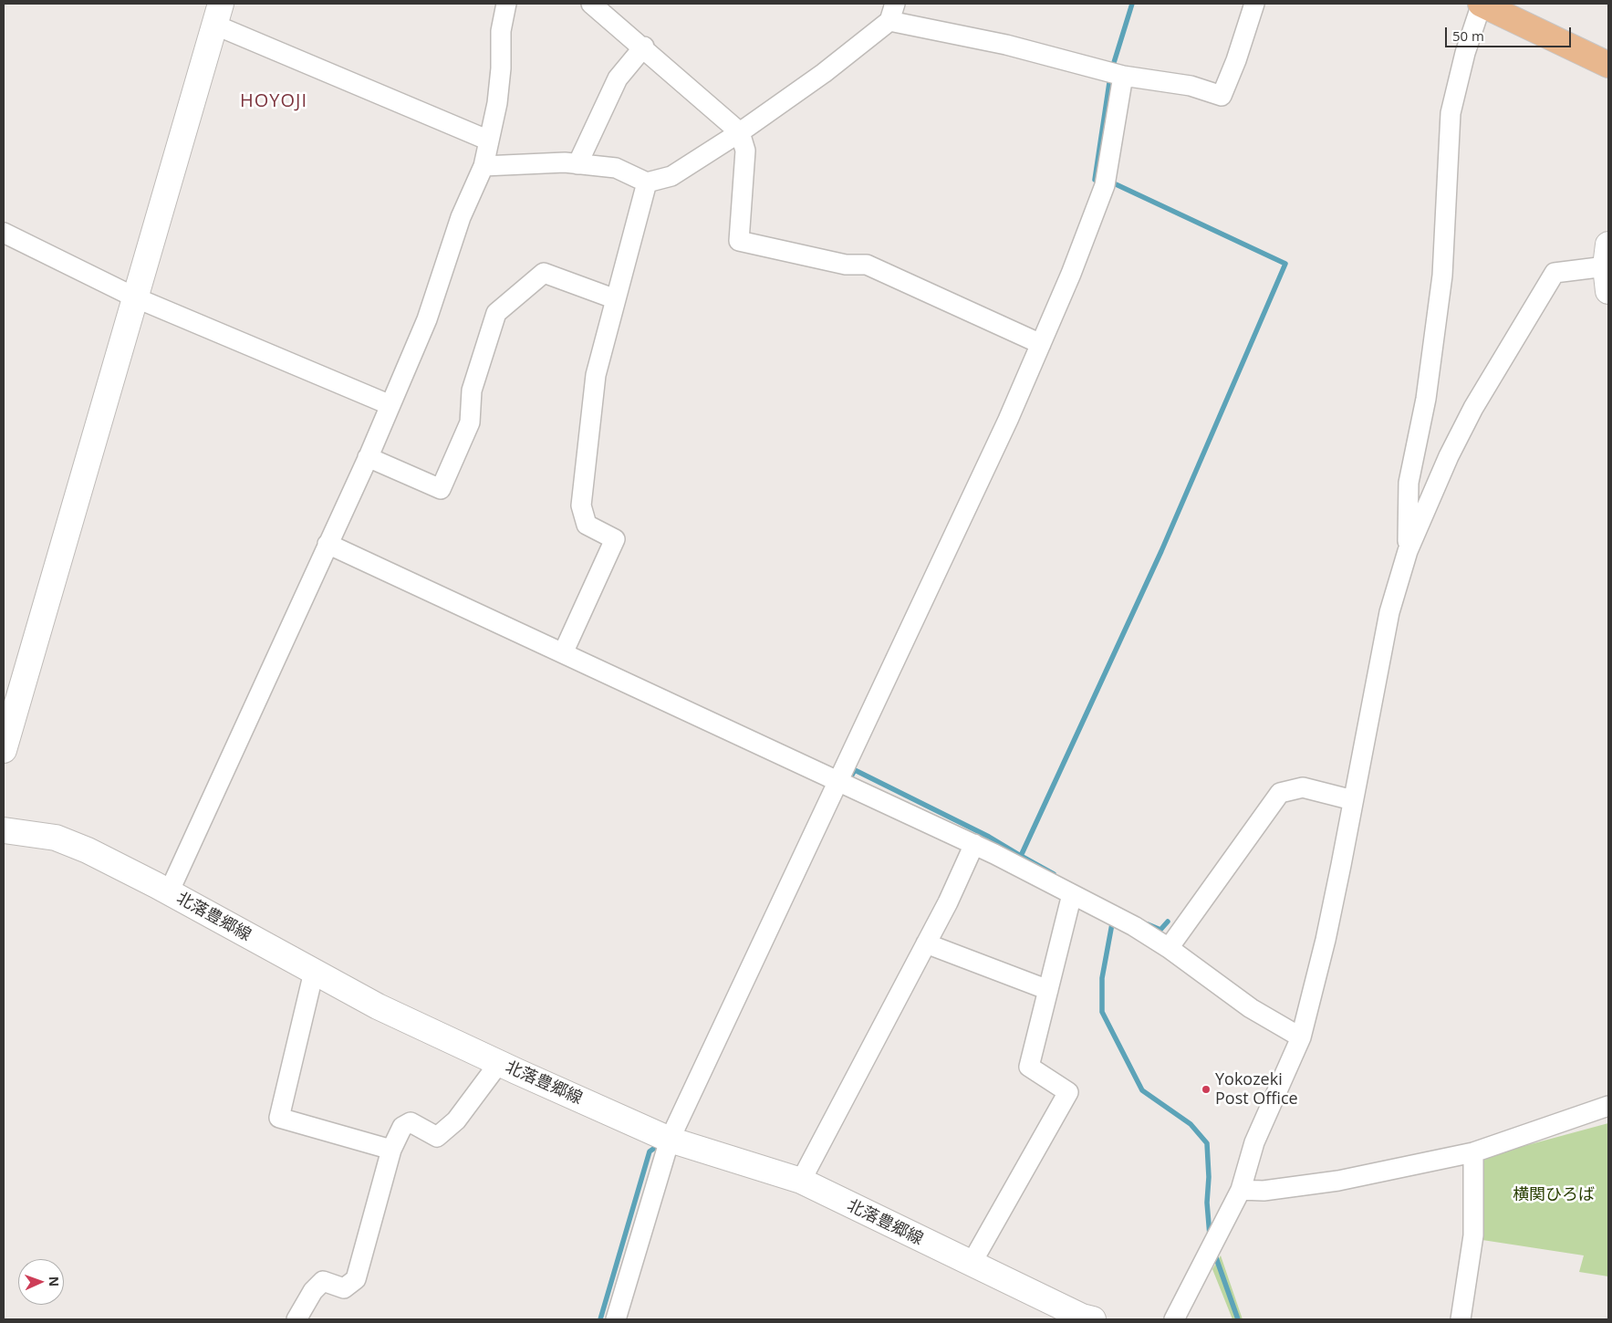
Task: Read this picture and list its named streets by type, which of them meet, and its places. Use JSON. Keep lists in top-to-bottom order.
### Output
{
  "streets": {
    "main road": ["北落豊郷線"]
  },
  "districts": ["HOYOJI"],
  "parks": ["横関ひろば"],
  "places": ["Yokozeki Post Office"],
  "scale_bar": "50 m",
  "north": "right"
}
